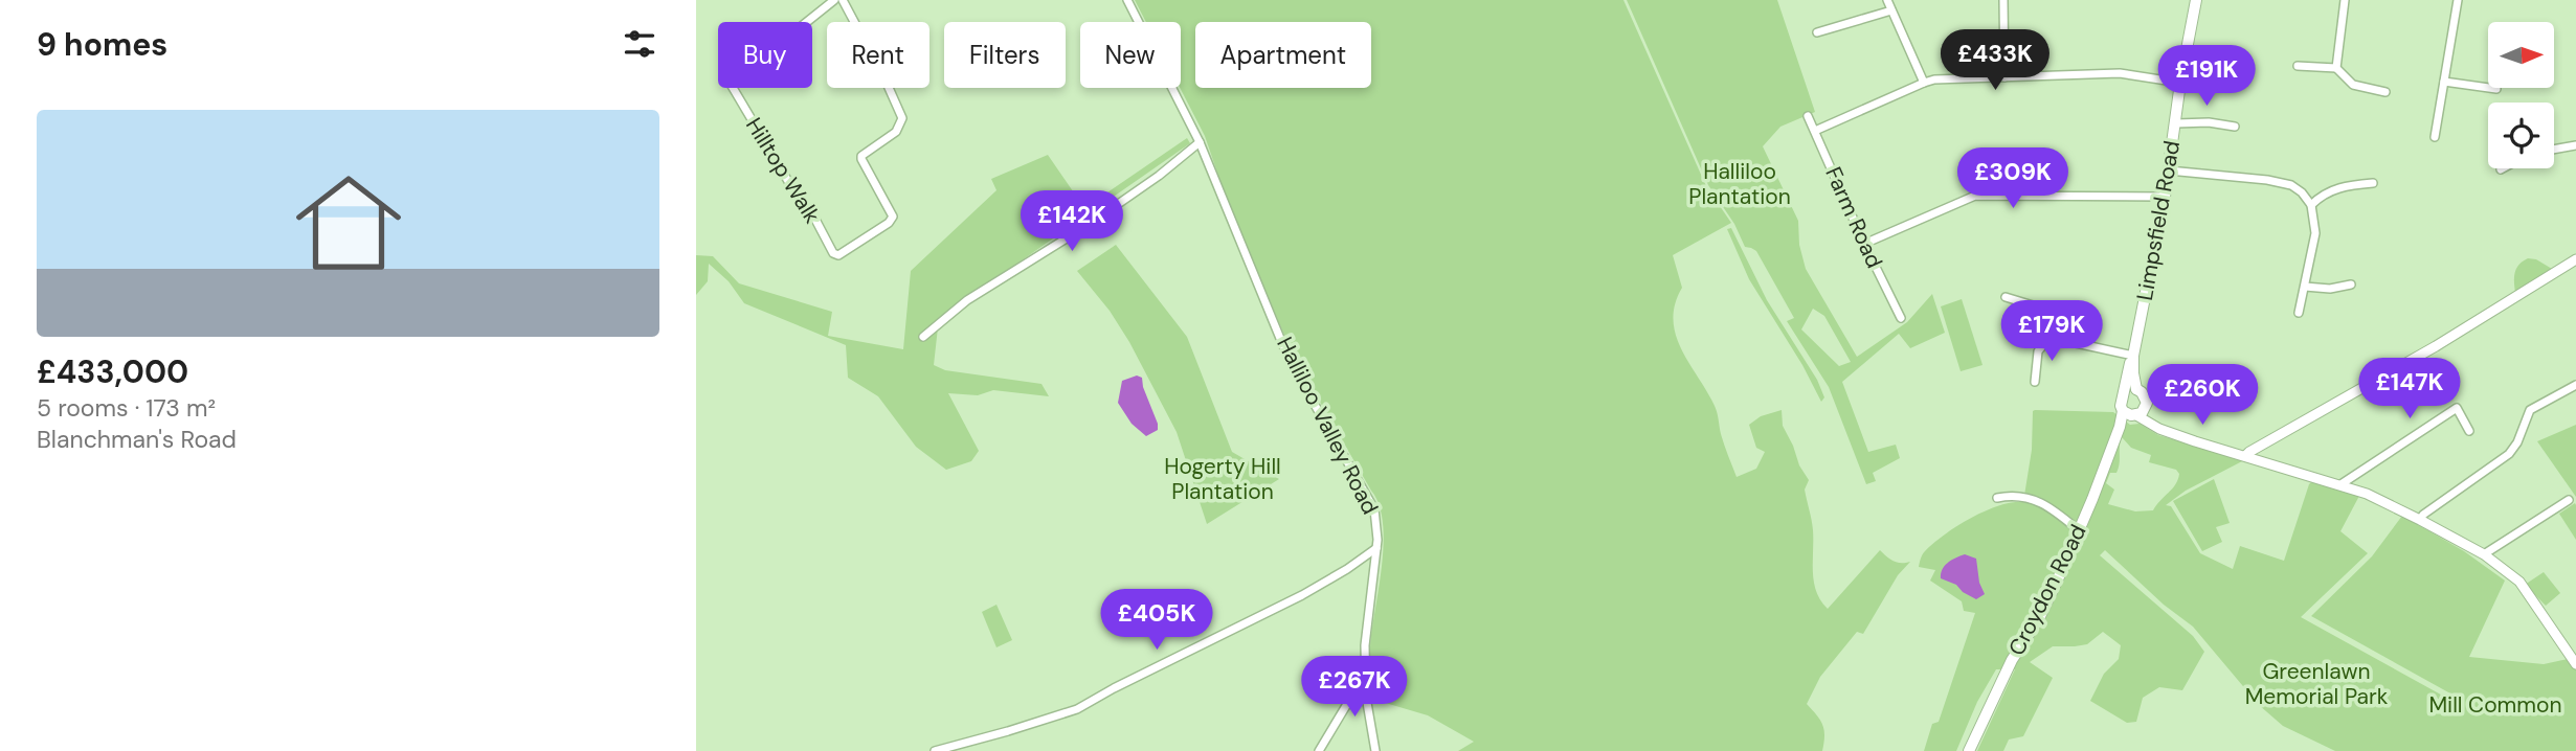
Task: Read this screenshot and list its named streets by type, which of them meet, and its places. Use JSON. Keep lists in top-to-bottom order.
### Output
{
  "streets": {
    "main road": ["Limpsfield Road", "Croydon Road"],
    "street": ["Hilltop Walk", "Farm Road", "Halliloo Valley Road"]
  },
  "crossings": [
    ["Limpsfield Road", "Croydon Road"]
  ],
  "parks": [
    "Halliloo Plantation",
    "Hogerty Hill Plantation",
    "Greenlawn Memorial Park",
    "Mill Common"
  ],
  "north": "right",
  "page": {
    "heading": "9 homes",
    "chip": [
      "Buy",
      "Rent",
      "Filters",
      "New",
      "Apartment"
    ],
    "price": [
      "£433K",
      "£191K",
      "£309K",
      "£142K",
      "£179K",
      "£147K",
      "£260K",
      "£405K",
      "£267K"
    ],
    "list": [
      {
        "name": "£433,000",
        "note": "5 rooms · 173 m² · Blanchman's Road"
      }
    ]
  }
}
